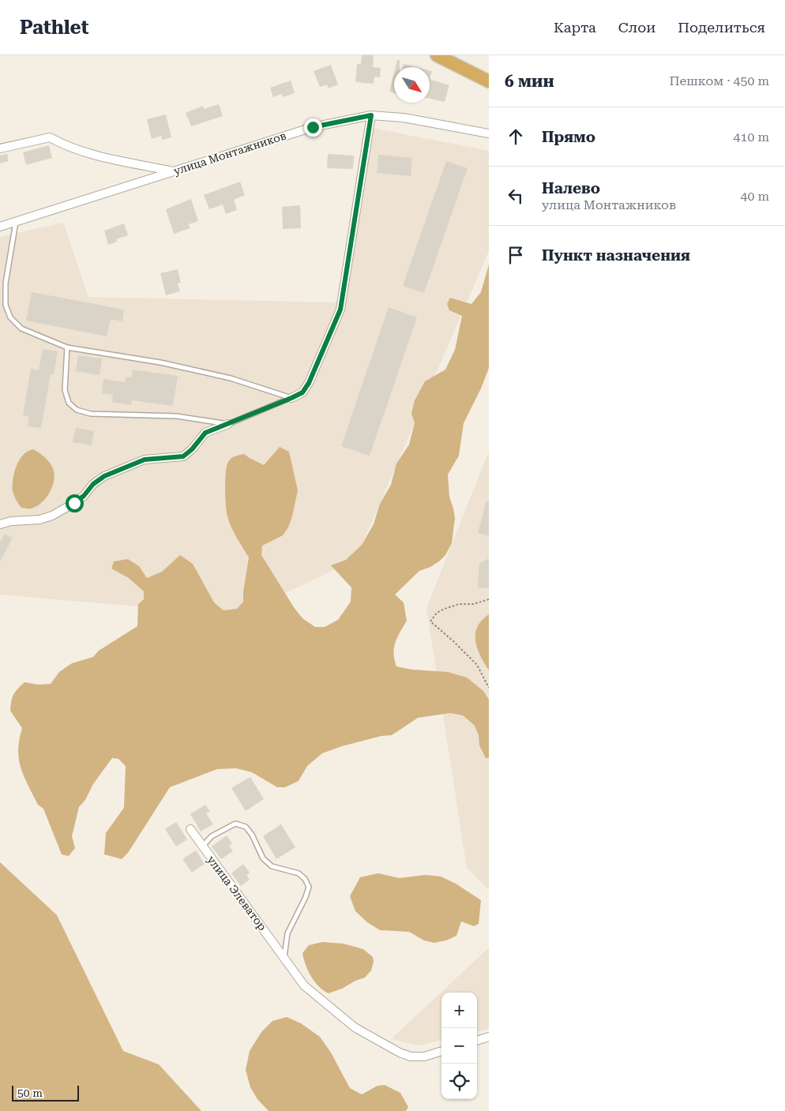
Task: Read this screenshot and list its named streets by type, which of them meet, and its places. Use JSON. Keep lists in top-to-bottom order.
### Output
{
  "streets": {
    "street": ["улица Монтажников", "улица Элеватор"]
  },
  "scale_bar": "50 m",
  "north": "bottom right",
  "page": {
    "header": "Pathlet",
    "nav": ["Карта", "Слои", "Поделиться"],
    "heading": ["6 мин", "Пешком · 450 m"],
    "list": [
      ["Прямо", "410 m"],
      ["Налево", "улица Монтажников", "40 m"],
      "Пункт назначения"
    ],
    "map_buttons": ["+", "−"],
    "scale": "50 m"
  }
}
